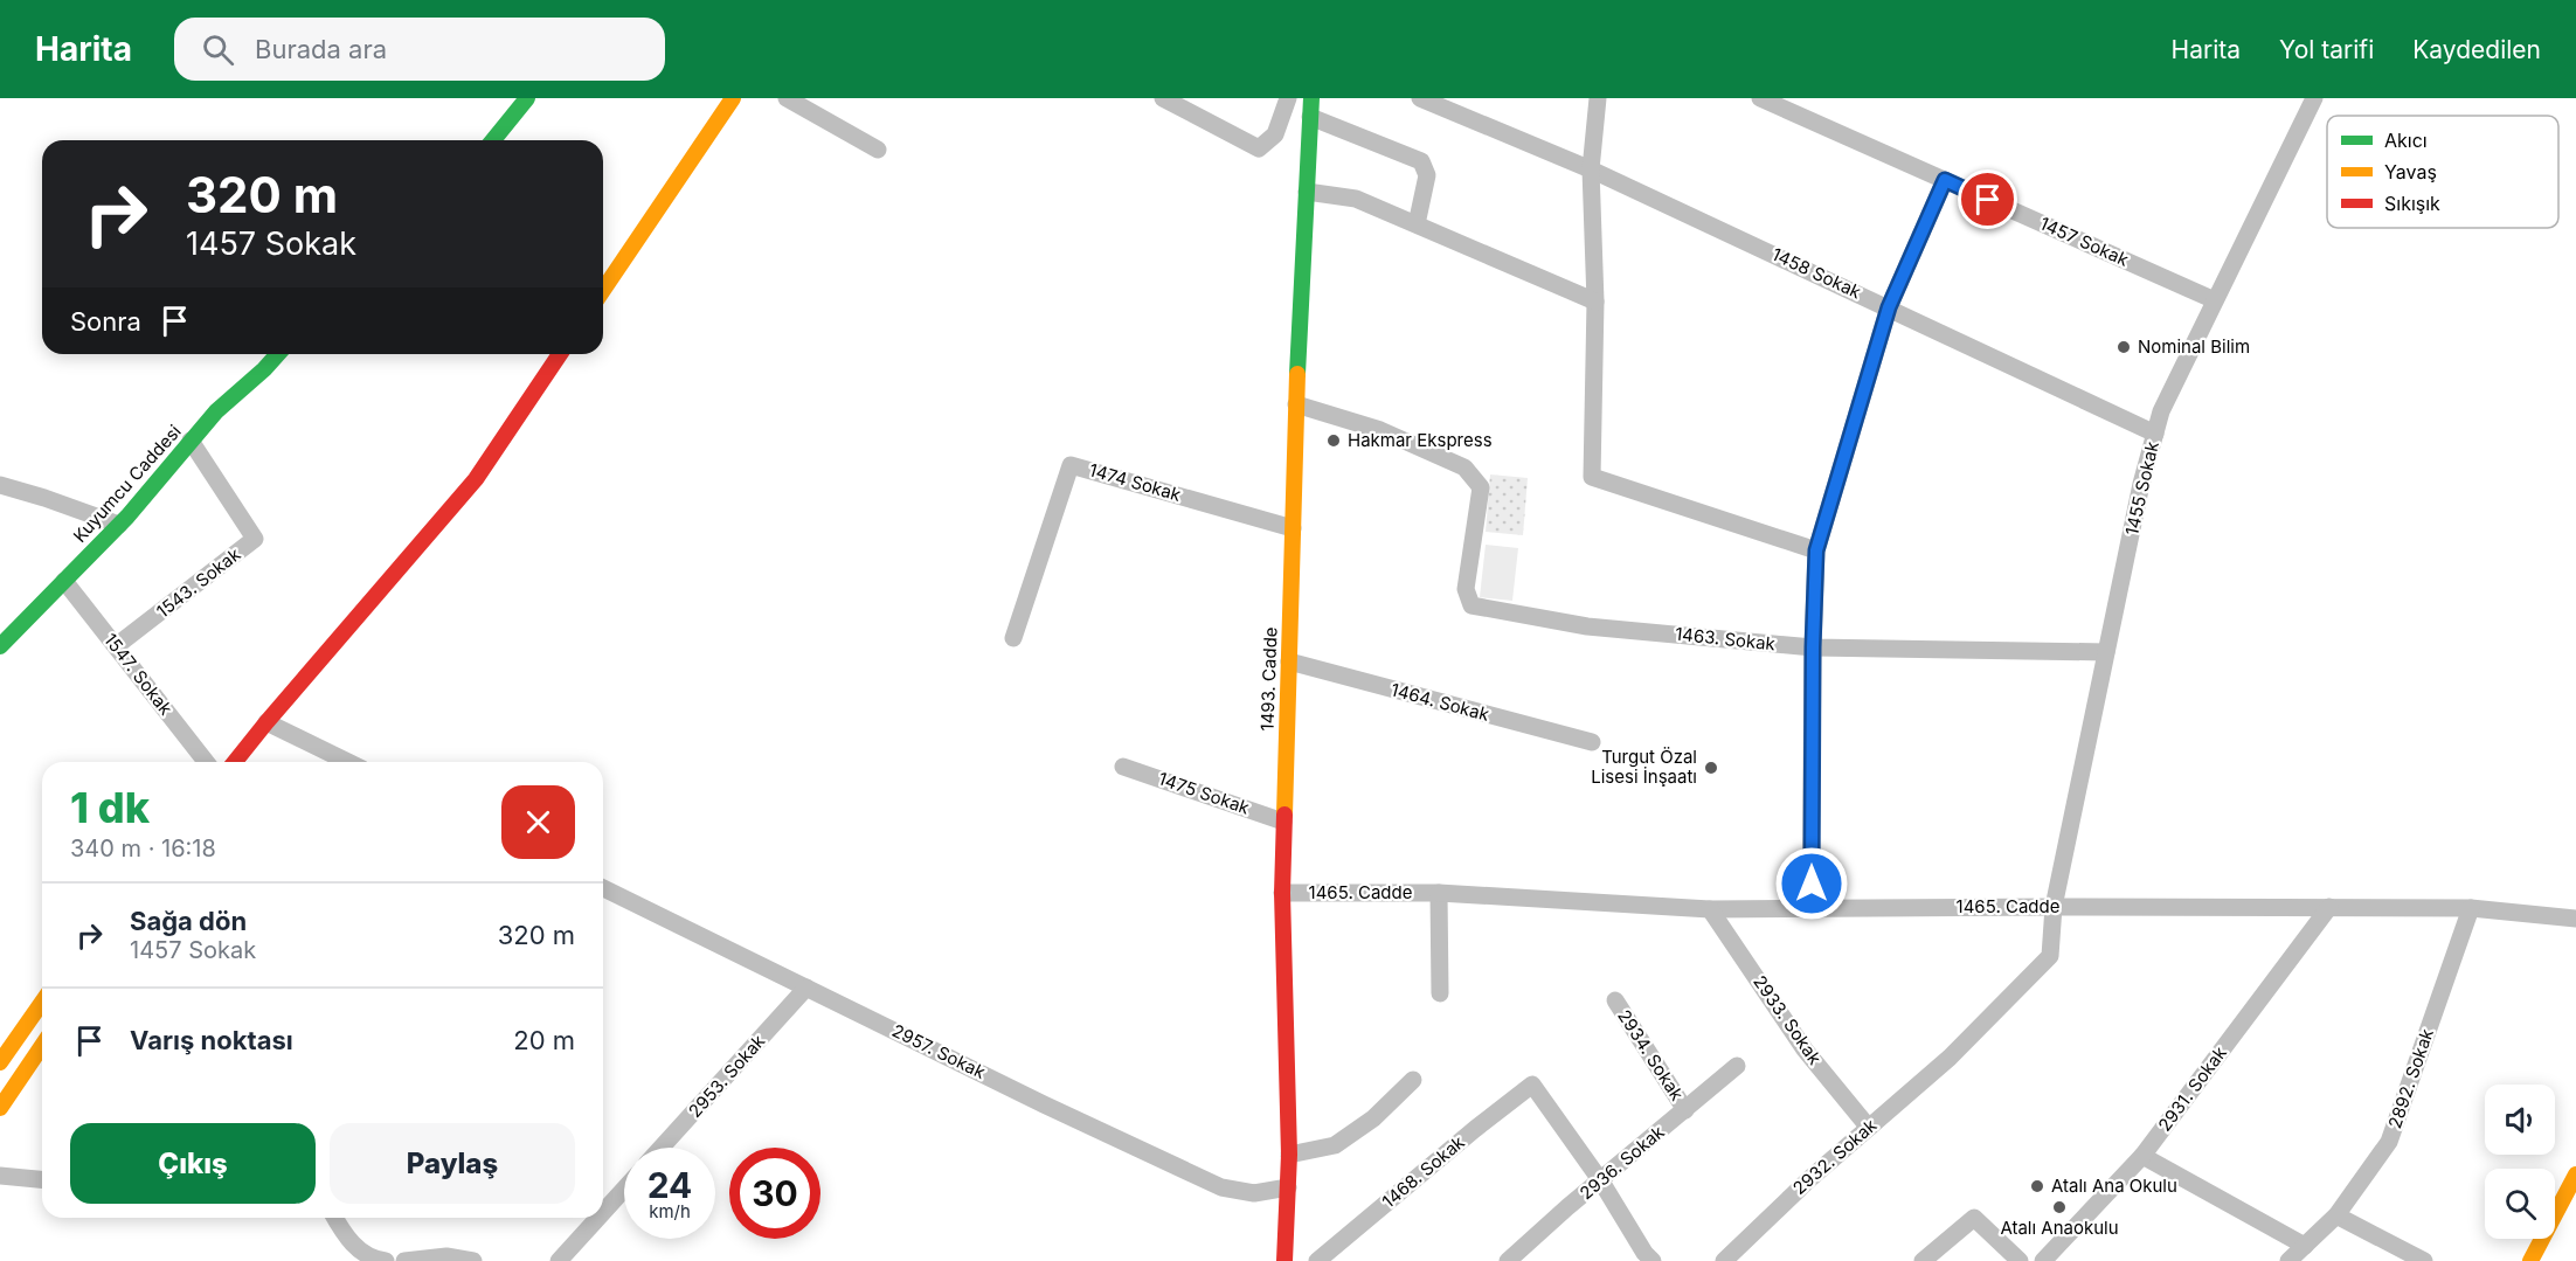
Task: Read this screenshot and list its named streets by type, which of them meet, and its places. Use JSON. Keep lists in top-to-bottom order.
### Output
{
  "streets": {
    "main road": ["Kuyumcu Caddesi", "1493. Cadde"],
    "street": [
      "1457 Sokak",
      "1458 Sokak",
      "1474 Sokak",
      "1455 Sokak",
      "1543. Sokak",
      "1463. Sokak",
      "1547. Sokak",
      "1464. Sokak",
      "1475 Sokak",
      "1465. Cadde",
      "2933. Sokak",
      "2957. Sokak",
      "2934. Sokak",
      "2953. Sokak",
      "2892. Sokak",
      "2931. Sokak",
      "2932. Sokak",
      "2936. Sokak",
      "1468. Sokak"
    ]
  },
  "crossings": [
    ["1457 Sokak", "1455 Sokak"],
    ["1458 Sokak", "1455 Sokak"],
    ["1474 Sokak", "1493. Cadde"],
    ["Kuyumcu Caddesi", "1543. Sokak"],
    ["Kuyumcu Caddesi", "1547. Sokak"],
    ["1455 Sokak", "1463. Sokak"],
    ["1455 Sokak", "1465. Cadde"],
    ["1455 Sokak", "2932. Sokak"],
    ["1543. Sokak", "1547. Sokak"],
    ["1463. Sokak", "1493. Cadde"],
    ["1493. Cadde", "1464. Sokak"],
    ["1493. Cadde", "1475 Sokak"],
    ["1493. Cadde", "1465. Cadde"],
    ["1493. Cadde", "2957. Sokak"],
    ["1465. Cadde", "2933. Sokak"],
    ["1465. Cadde", "2892. Sokak"],
    ["1465. Cadde", "2931. Sokak"],
    ["1465. Cadde", "2932. Sokak"],
    ["2933. Sokak", "2932. Sokak"],
    ["2957. Sokak", "2953. Sokak"],
    ["2934. Sokak", "2936. Sokak"],
    ["2936. Sokak", "1468. Sokak"]
  ],
  "places": [
    "Nominal Bilim",
    "Hakmar Ekspress",
    "Turgut Özal Lisesi İnşaatı",
    "Atalı Ana Okulu",
    "Atalı Anaokulu"
  ],
  "legend": ["Akıcı", "Yavaş", "Sıkışık"],
  "page": {
    "header": "Harita",
    "search": "Burada ara",
    "nav": ["Harita", "Yol tarifi", "Kaydedilen"],
    "turn": ["320 m", "1457 Sokak"],
    "then": "Sonra",
    "heading": ["1 dk", "340 m · 16:18"],
    "list": [
      {
        "name": "Sağa dön",
        "note": "1457 Sokak",
        "value": "320 m"
      },
      {
        "name": "Varış noktası",
        "value": "20 m"
      }
    ],
    "buttons": ["Çıkış", "Paylaş"],
    "speed": "24 km/h",
    "limit": "30"
  }
}
